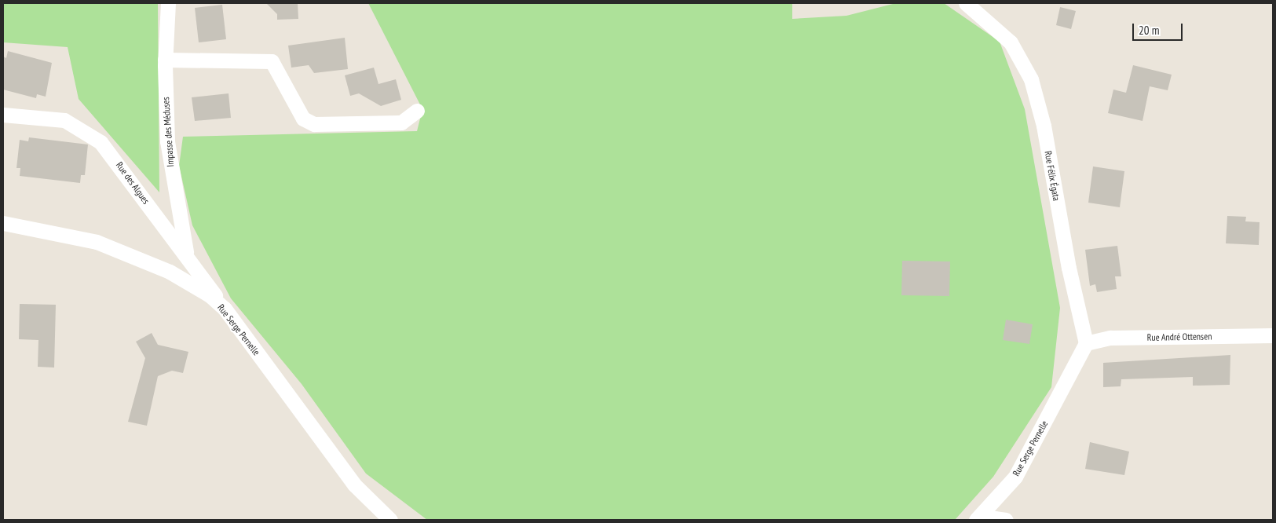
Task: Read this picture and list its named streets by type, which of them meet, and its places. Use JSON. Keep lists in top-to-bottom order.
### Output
{
  "streets": {
    "street": [
      "Impasse des Méduses",
      "Rue Félix Égata",
      "Rue des Algues",
      "Rue Serge Pernelle",
      "Rue André Ottensen"
    ]
  },
  "crossings": [
    ["Impasse des Méduses", "Rue des Algues"],
    ["Rue Félix Égata", "Rue Serge Pernelle"],
    ["Rue Félix Égata", "Rue André Ottensen"],
    ["Rue des Algues", "Rue Serge Pernelle"],
    ["Rue Serge Pernelle", "Rue André Ottensen"]
  ],
  "scale_bar": "20 m"
}
